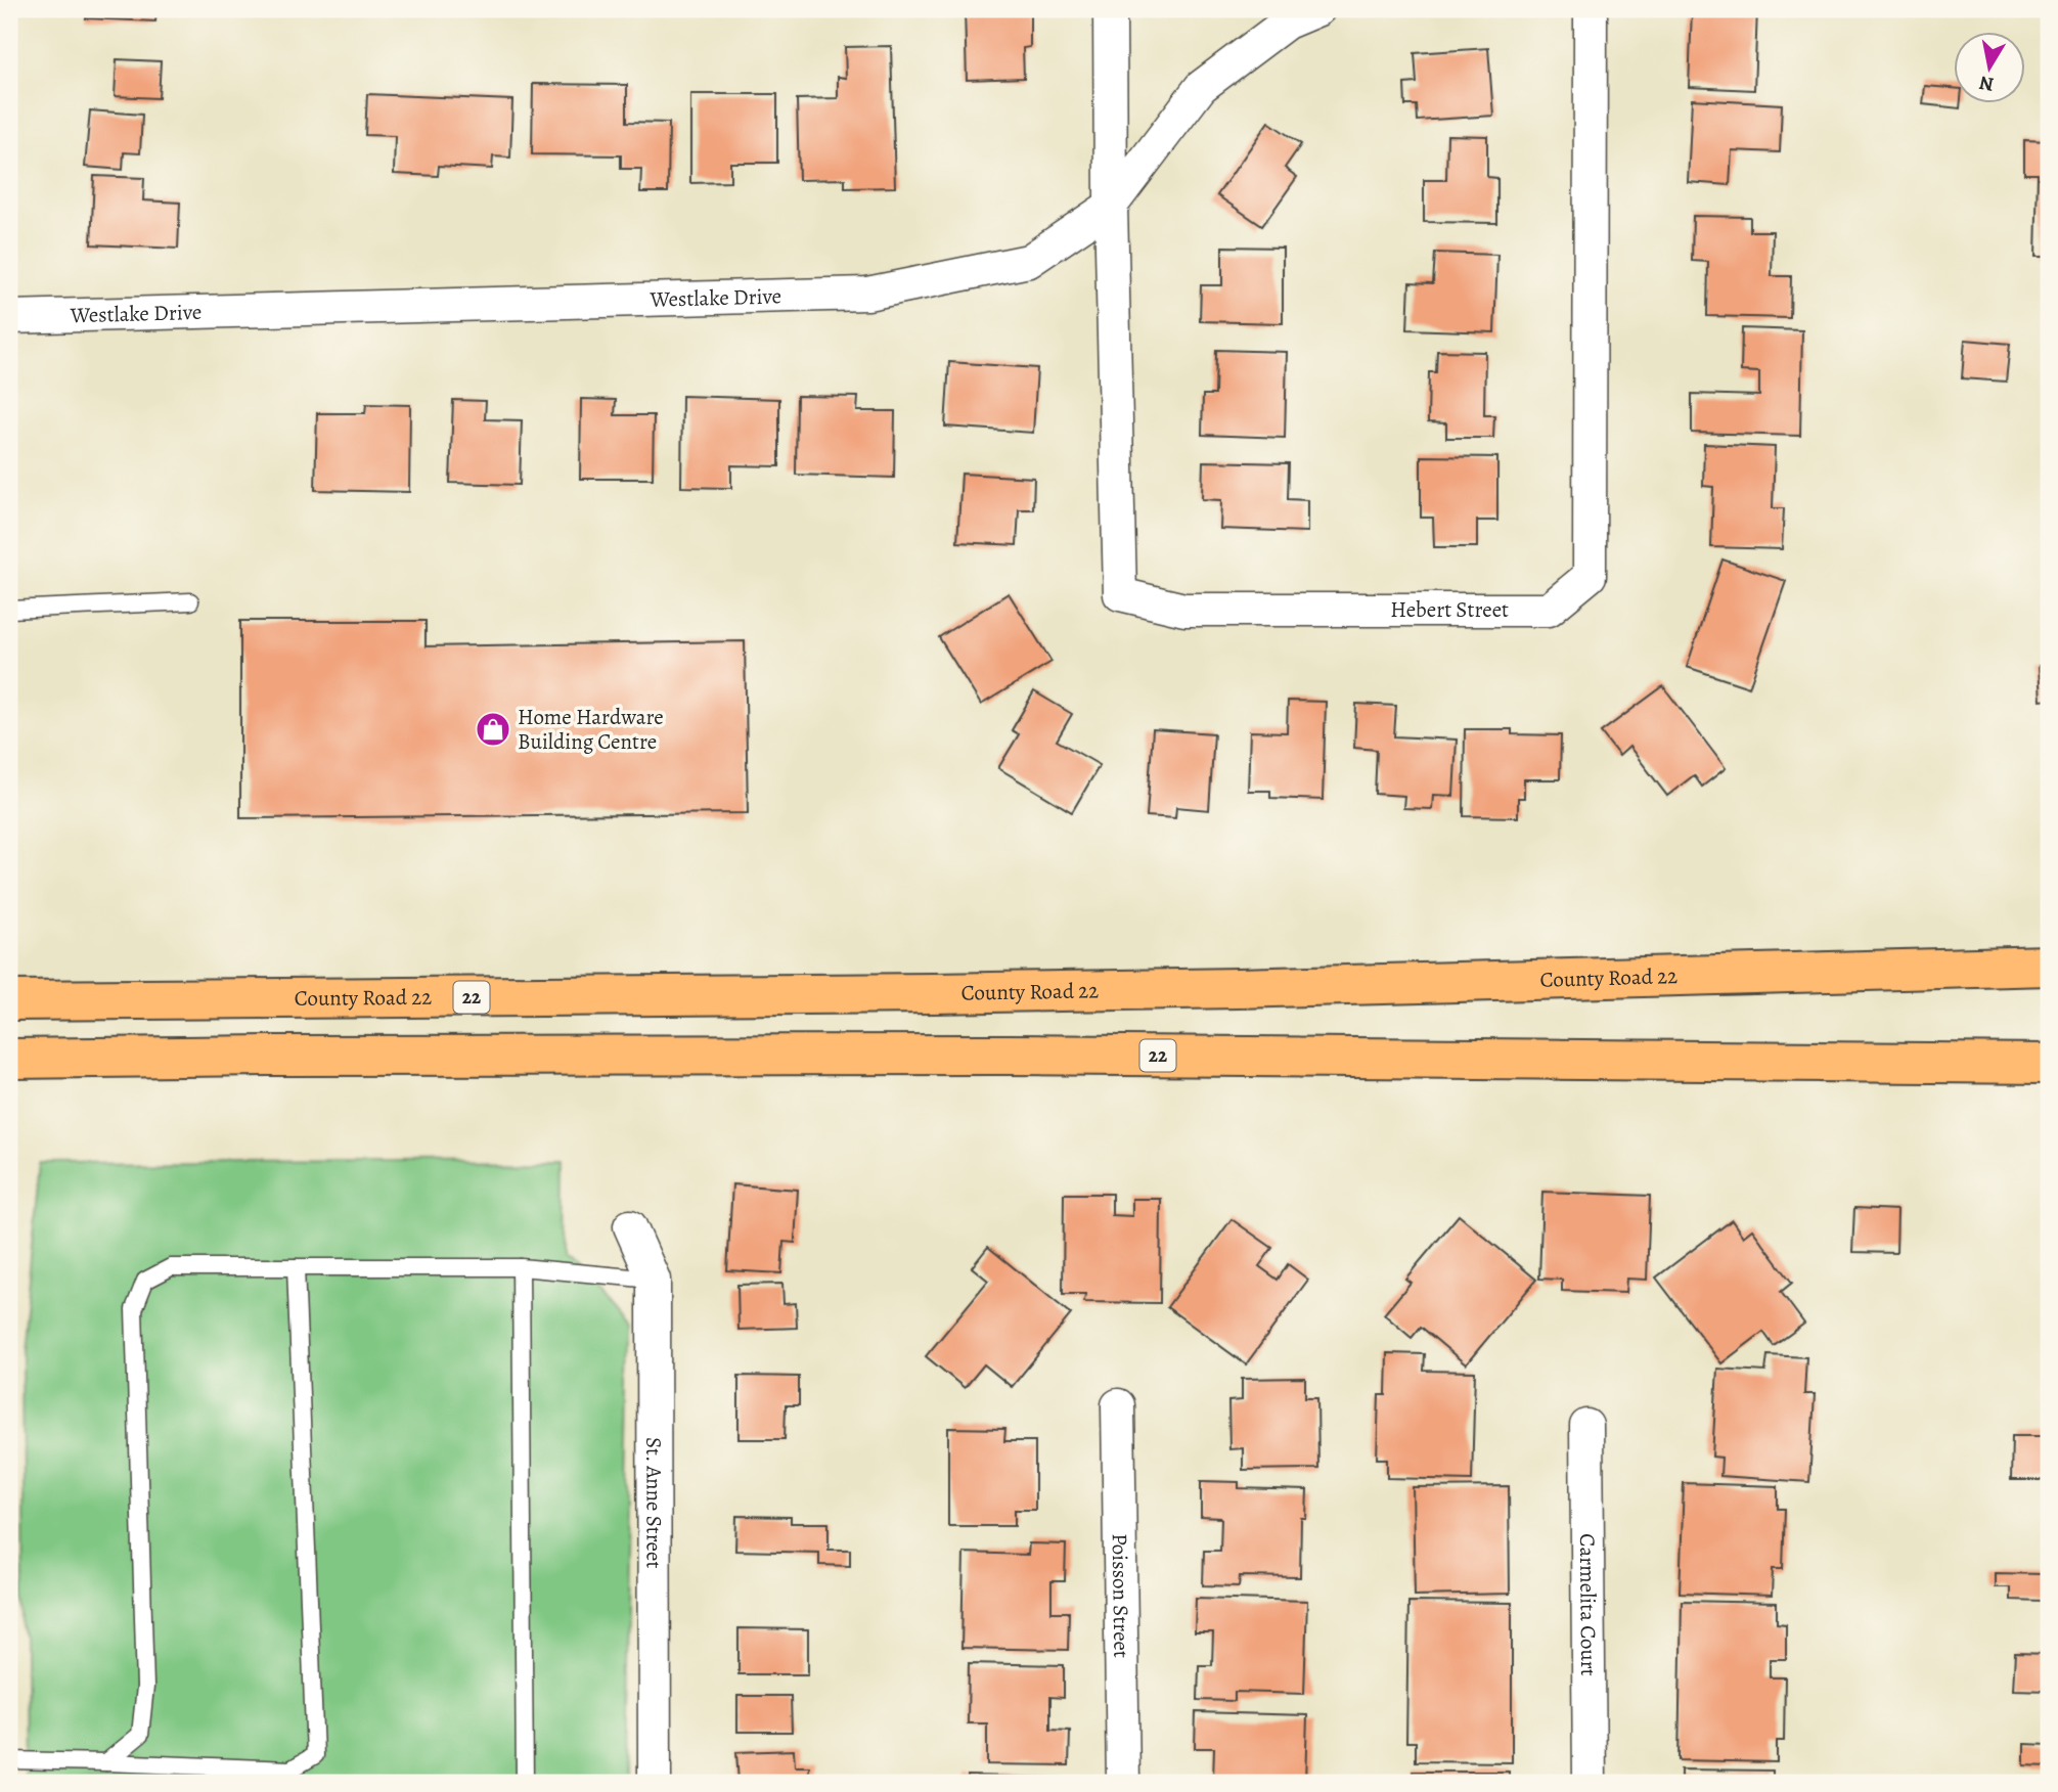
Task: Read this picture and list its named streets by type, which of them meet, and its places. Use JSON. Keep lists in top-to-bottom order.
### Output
{
  "streets": {
    "main road": ["County Road 22", "22"],
    "street": [
      "Westlake Drive",
      "Hebert Street",
      "St. Anne Street",
      "Poisson Street",
      "Carmelita Court"
    ]
  },
  "crossings": [
    ["Westlake Drive", "Hebert Street"]
  ],
  "places": {
    "shop": ["Home Hardware Building Centre"]
  },
  "north": "bottom"
}
